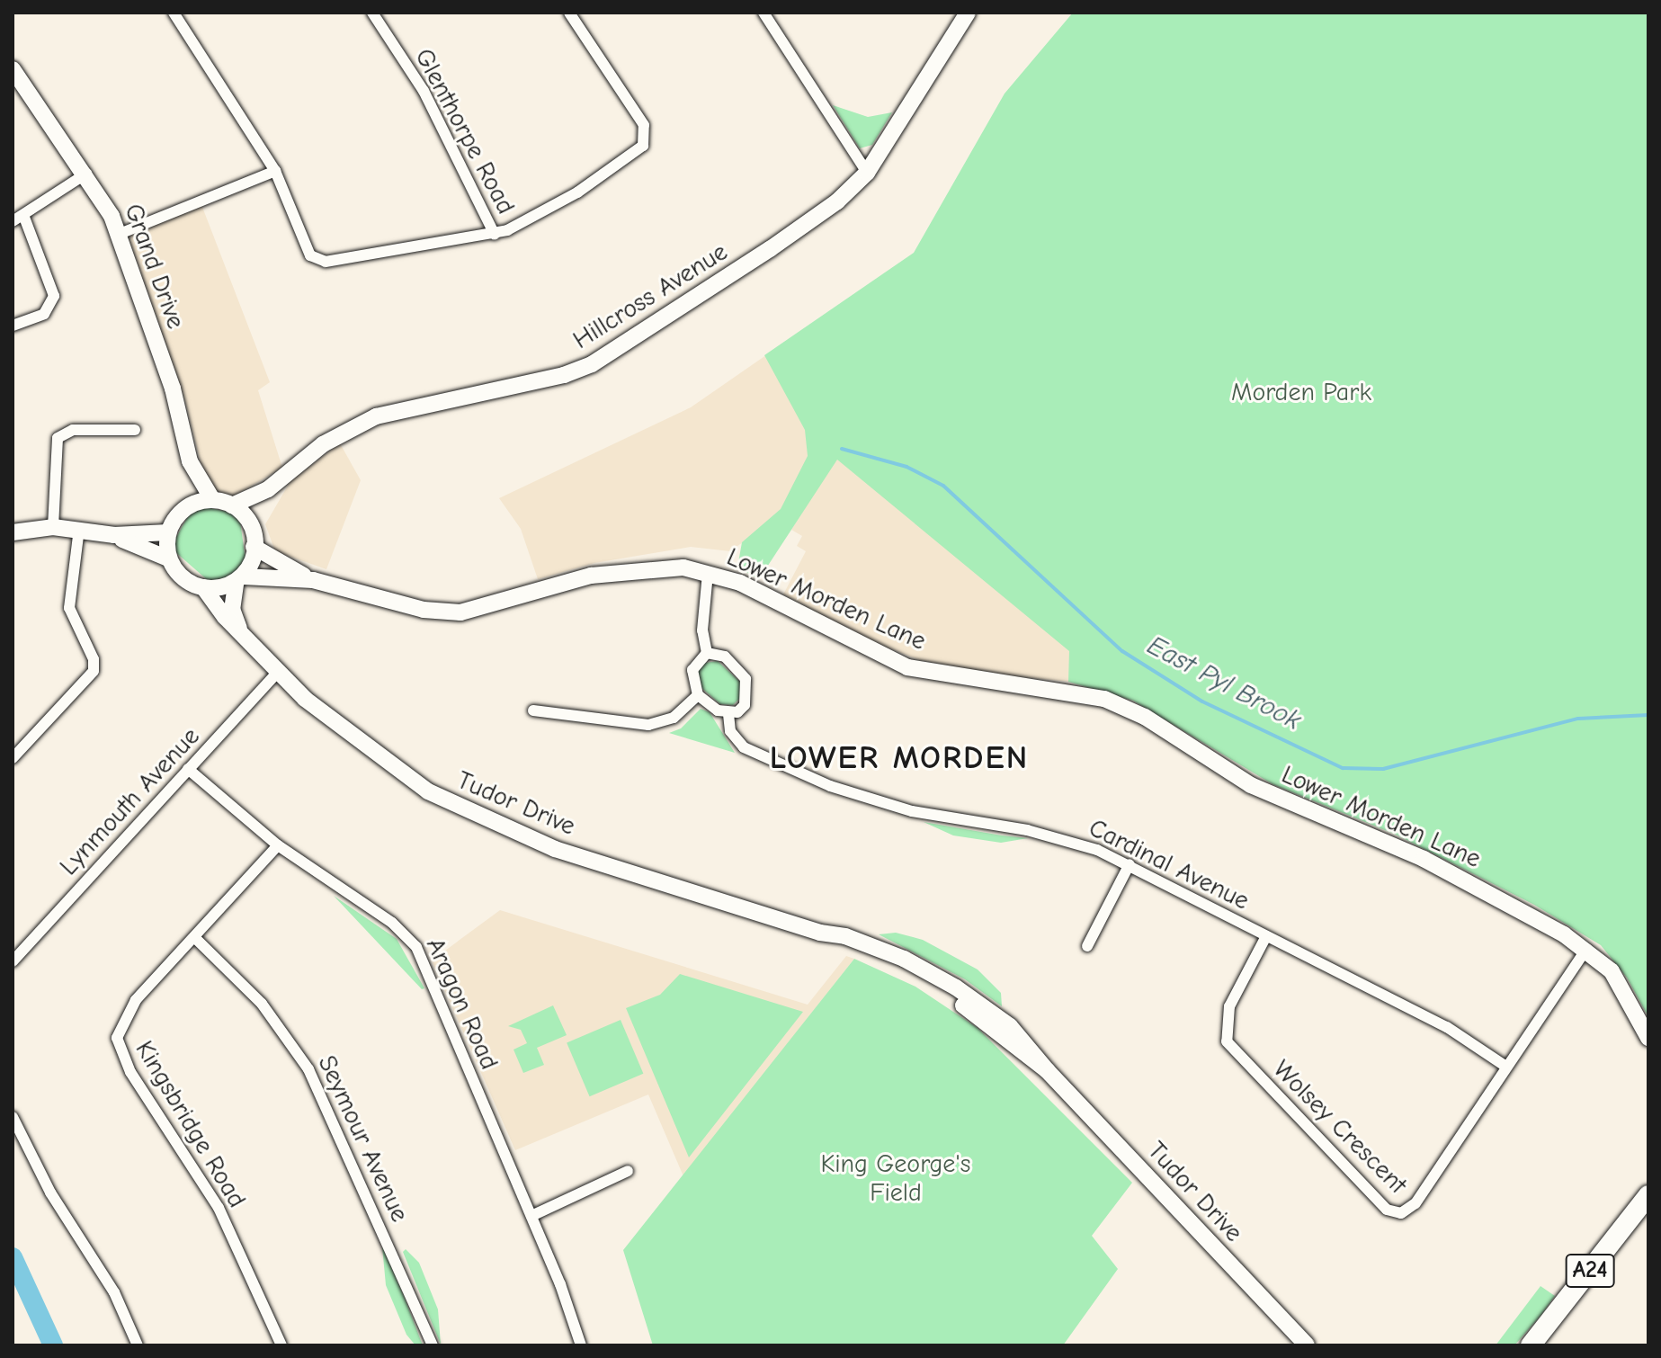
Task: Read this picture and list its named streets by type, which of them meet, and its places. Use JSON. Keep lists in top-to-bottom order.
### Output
{
  "streets": {
    "highway": ["A24"],
    "street": [
      "Glenthorpe Road",
      "Grand Drive",
      "Hillcross Avenue",
      "Lower Morden Lane",
      "Lynmouth Avenue",
      "Tudor Drive",
      "Cardinal Avenue",
      "Aragon Road",
      "Kingsbridge Road",
      "Wolsey Crescent",
      "Seymour Avenue"
    ]
  },
  "crossings": [
    ["Grand Drive", "Hillcross Avenue"],
    ["Grand Drive", "Lower Morden Lane"],
    ["Grand Drive", "Tudor Drive"],
    ["Hillcross Avenue", "Lower Morden Lane"],
    ["Hillcross Avenue", "Tudor Drive"],
    ["Lower Morden Lane", "Tudor Drive"],
    ["Lower Morden Lane", "Wolsey Crescent"],
    ["Lynmouth Avenue", "Tudor Drive"],
    ["Lynmouth Avenue", "Aragon Road"],
    ["Cardinal Avenue", "Wolsey Crescent"],
    ["Aragon Road", "Kingsbridge Road"],
    ["Kingsbridge Road", "Seymour Avenue"]
  ],
  "districts": ["LOWER MORDEN"],
  "water": ["East Pyl Brook"],
  "parks": ["Morden Park", "King George's Field"]
}
